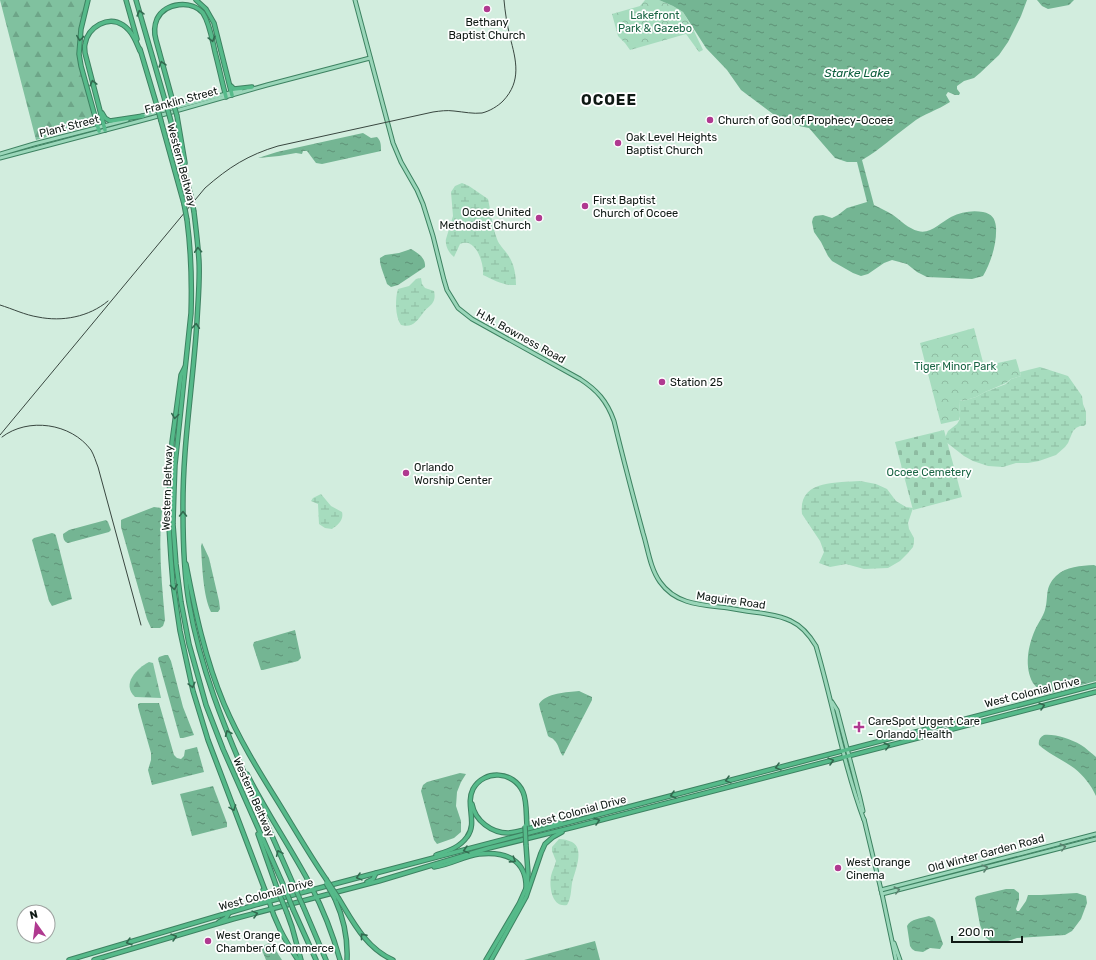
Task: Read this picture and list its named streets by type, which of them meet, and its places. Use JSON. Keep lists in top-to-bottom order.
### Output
{
  "streets": {
    "highway": ["Western Beltway", "West Colonial Drive"],
    "main road": [
      "Franklin Street",
      "Plant Street",
      "H.M. Bowness Road",
      "Maguire Road",
      "Old Winter Garden Road"
    ]
  },
  "crossings": [
    ["Franklin Street", "Plant Street"],
    ["Franklin Street", "H.M. Bowness Road"],
    ["H.M. Bowness Road", "Maguire Road"],
    ["Maguire Road", "West Colonial Drive"],
    ["Maguire Road", "Old Winter Garden Road"]
  ],
  "districts": ["OCOEE"],
  "water": ["Starke Lake"],
  "parks": ["Lakefront Park & Gazebo", "Tiger Minor Park", "Ocoee Cemetery"],
  "places": {
    "other": [
      "Bethany Baptist Church",
      "Church of God of Prophecy-Ocoee",
      "Oak Level Heights Baptist Church",
      "First Baptist Church of Ocoee",
      "Ocoee United Methodist Church",
      "Station 25",
      "Orlando Worship Center",
      "West Orange Cinema",
      "West Orange Chamber of Commerce"
    ],
    "health": ["CareSpot Urgent Care - Orlando Health"]
  },
  "scale_bar": "200 m",
  "north": "top"
}
